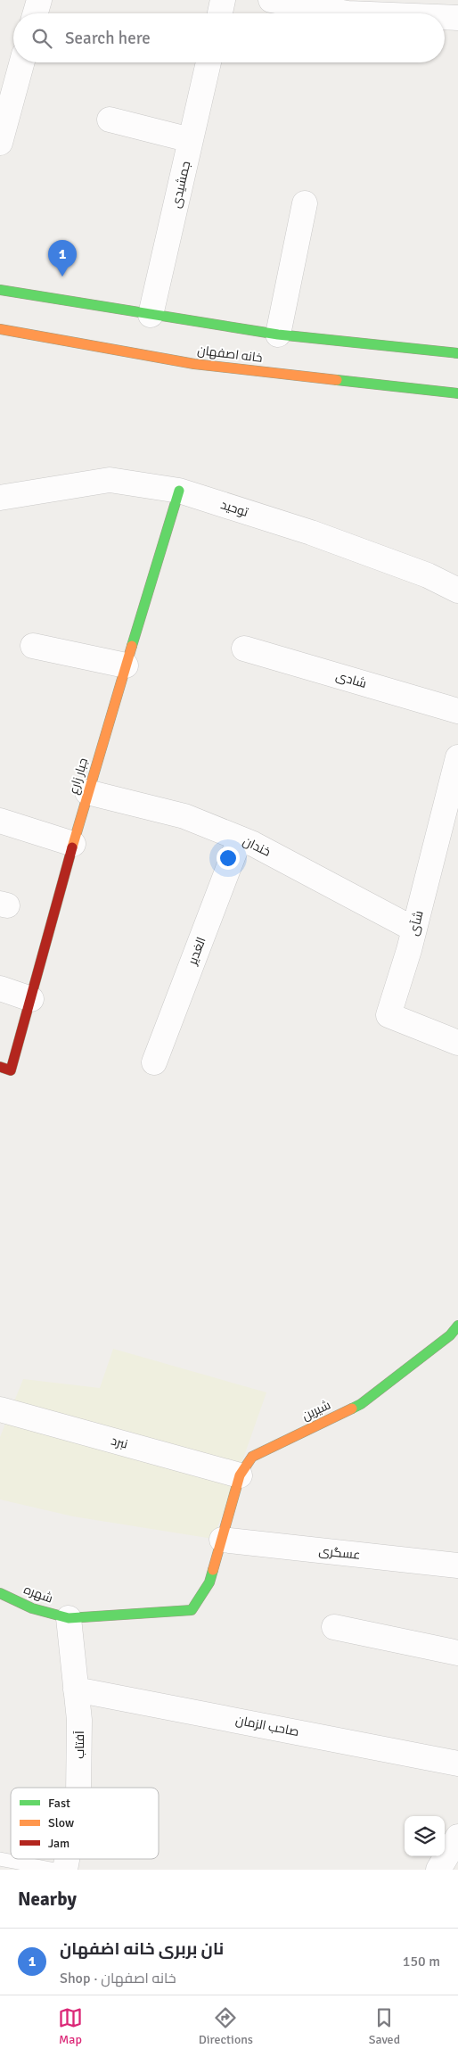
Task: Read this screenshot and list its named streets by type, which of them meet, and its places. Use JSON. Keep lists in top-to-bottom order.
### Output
{
  "streets": {
    "street": [
      "جمشیدی",
      "خانه اصفهان",
      "توحید",
      "شادی",
      "جبار زارع",
      "خندان",
      "شآی",
      "الغدیر",
      "شیرین",
      "نبرد",
      "عسگری",
      "شهره",
      "صاحب الزمان",
      "آفتاب"
    ]
  },
  "crossings": [
    ["جمشیدی", "خانه اصفهان"],
    ["توحید", "جبار زارع"],
    ["جبار زارع", "خندان"],
    ["خندان", "شآی"],
    ["خندان", "الغدیر"],
    ["شیرین", "نبرد"],
    ["شیرین", "عسگری"],
    ["شهره", "آفتاب"],
    ["صاحب الزمان", "آفتاب"]
  ],
  "legend": ["Fast", "Slow", "Jam"],
  "page": {
    "search": "Search here",
    "pins": "1",
    "heading": "Nearby",
    "list": [
      {
        "mark": "1",
        "name": "نان بربری خانه اضفهان",
        "note": "Shop · خانه اصفهان",
        "value": "150 m"
      }
    ],
    "nav": ["Map", "Directions", "Saved"]
  }
}
